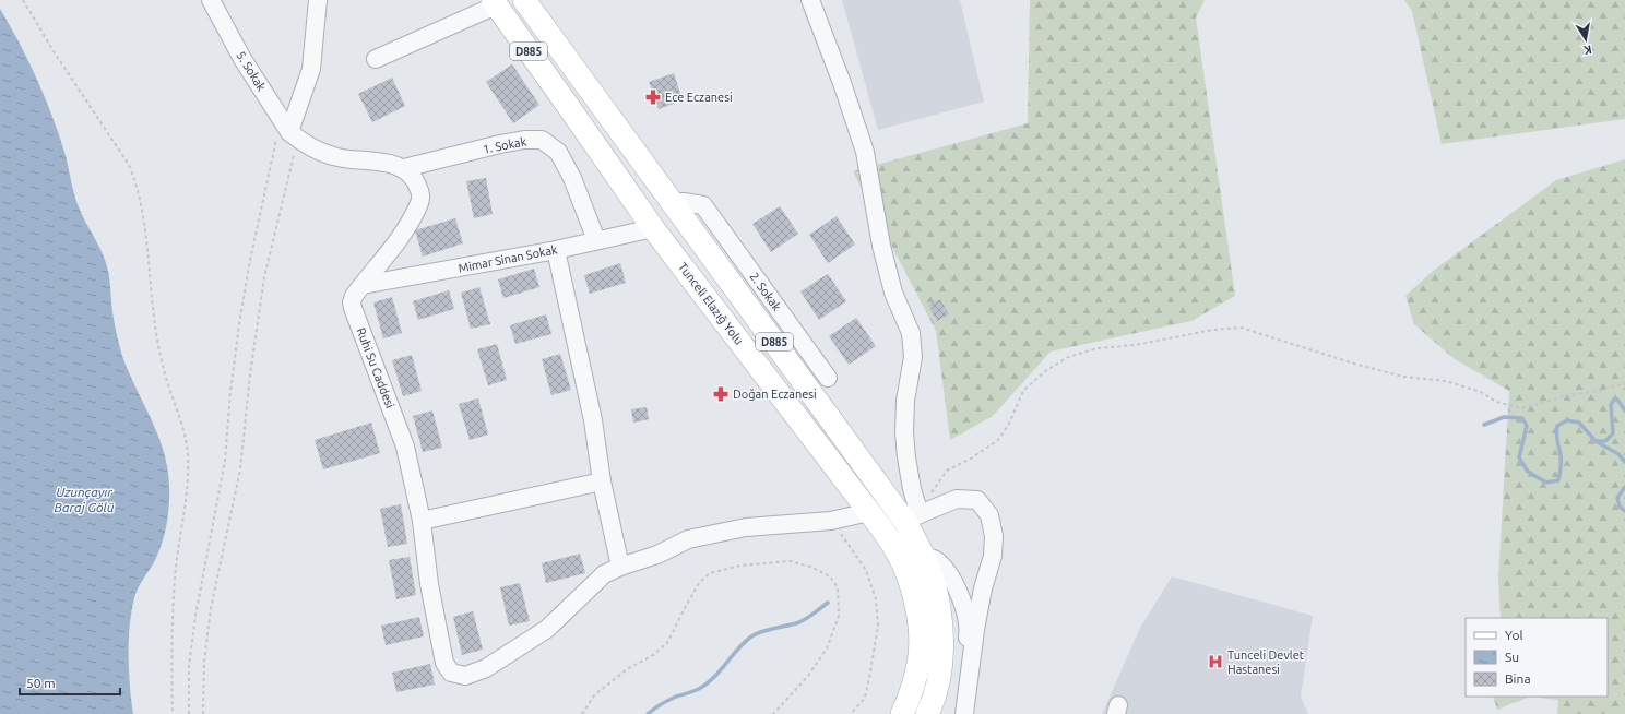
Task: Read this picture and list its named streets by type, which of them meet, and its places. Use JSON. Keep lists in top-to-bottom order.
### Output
{
  "streets": {
    "main road": ["D885", "Tunceli Elazığ Yolu"],
    "street": [
      "5. Sokak",
      "1. Sokak",
      "Mimar Sinan Sokak",
      "2. Sokak",
      "Ruhi Su Caddesi"
    ]
  },
  "crossings": [
    ["D885", "2. Sokak"],
    ["1. Sokak", "Mimar Sinan Sokak"],
    ["1. Sokak", "Ruhi Su Caddesi"],
    ["Mimar Sinan Sokak", "Tunceli Elazığ Yolu"],
    ["Mimar Sinan Sokak", "Ruhi Su Caddesi"],
    ["Tunceli Elazığ Yolu", "Ruhi Su Caddesi"]
  ],
  "water": ["Uzunçayır Baraj Gölü"],
  "places": {
    "pharmacy": ["Ece Eczanesi", "Doğan Eczanesi"],
    "hospital": ["Tunceli Devlet Hastanesi"]
  },
  "legend": ["Yol", "Su", "Bina"],
  "scale_bar": "50 m",
  "north": "bottom"
}
